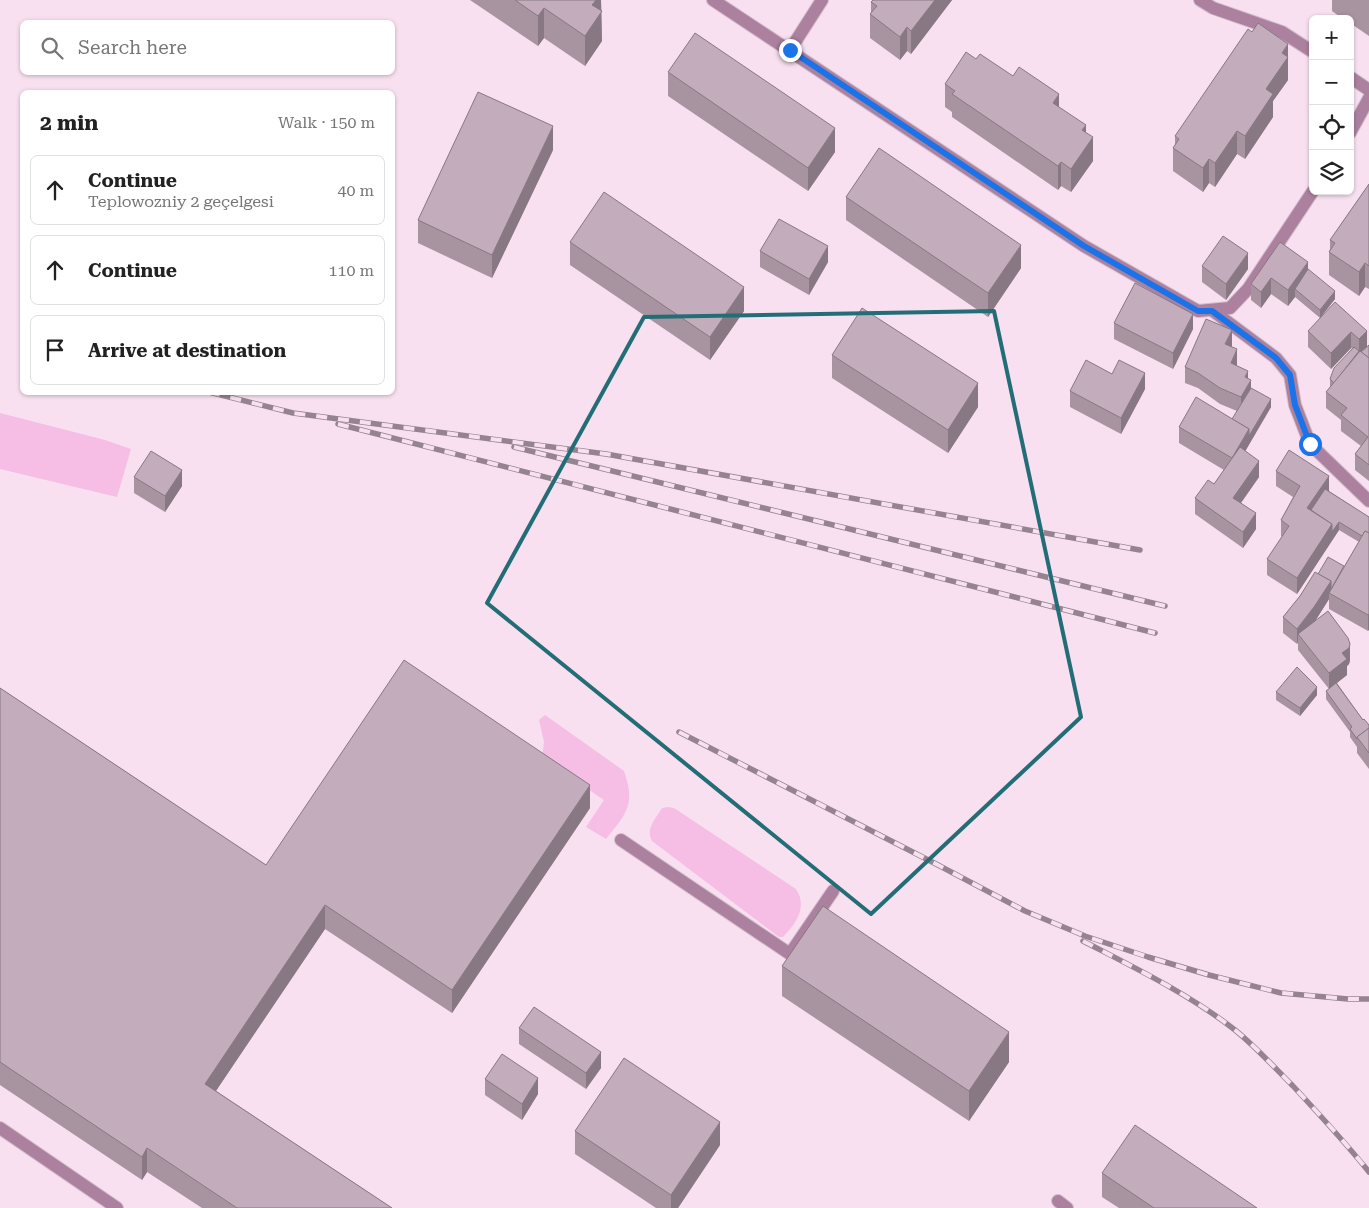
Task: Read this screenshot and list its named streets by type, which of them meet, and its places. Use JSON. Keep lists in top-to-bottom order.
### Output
{
  "page": {
    "map_buttons": ["+", "−"],
    "search": "Search here",
    "heading": ["2 min", "Walk · 150 m"],
    "list": [
      ["Continue", "Teplowozniy 2 geçelgesi", "40 m"],
      ["Continue", "110 m"],
      "Arrive at destination"
    ]
  }
}
